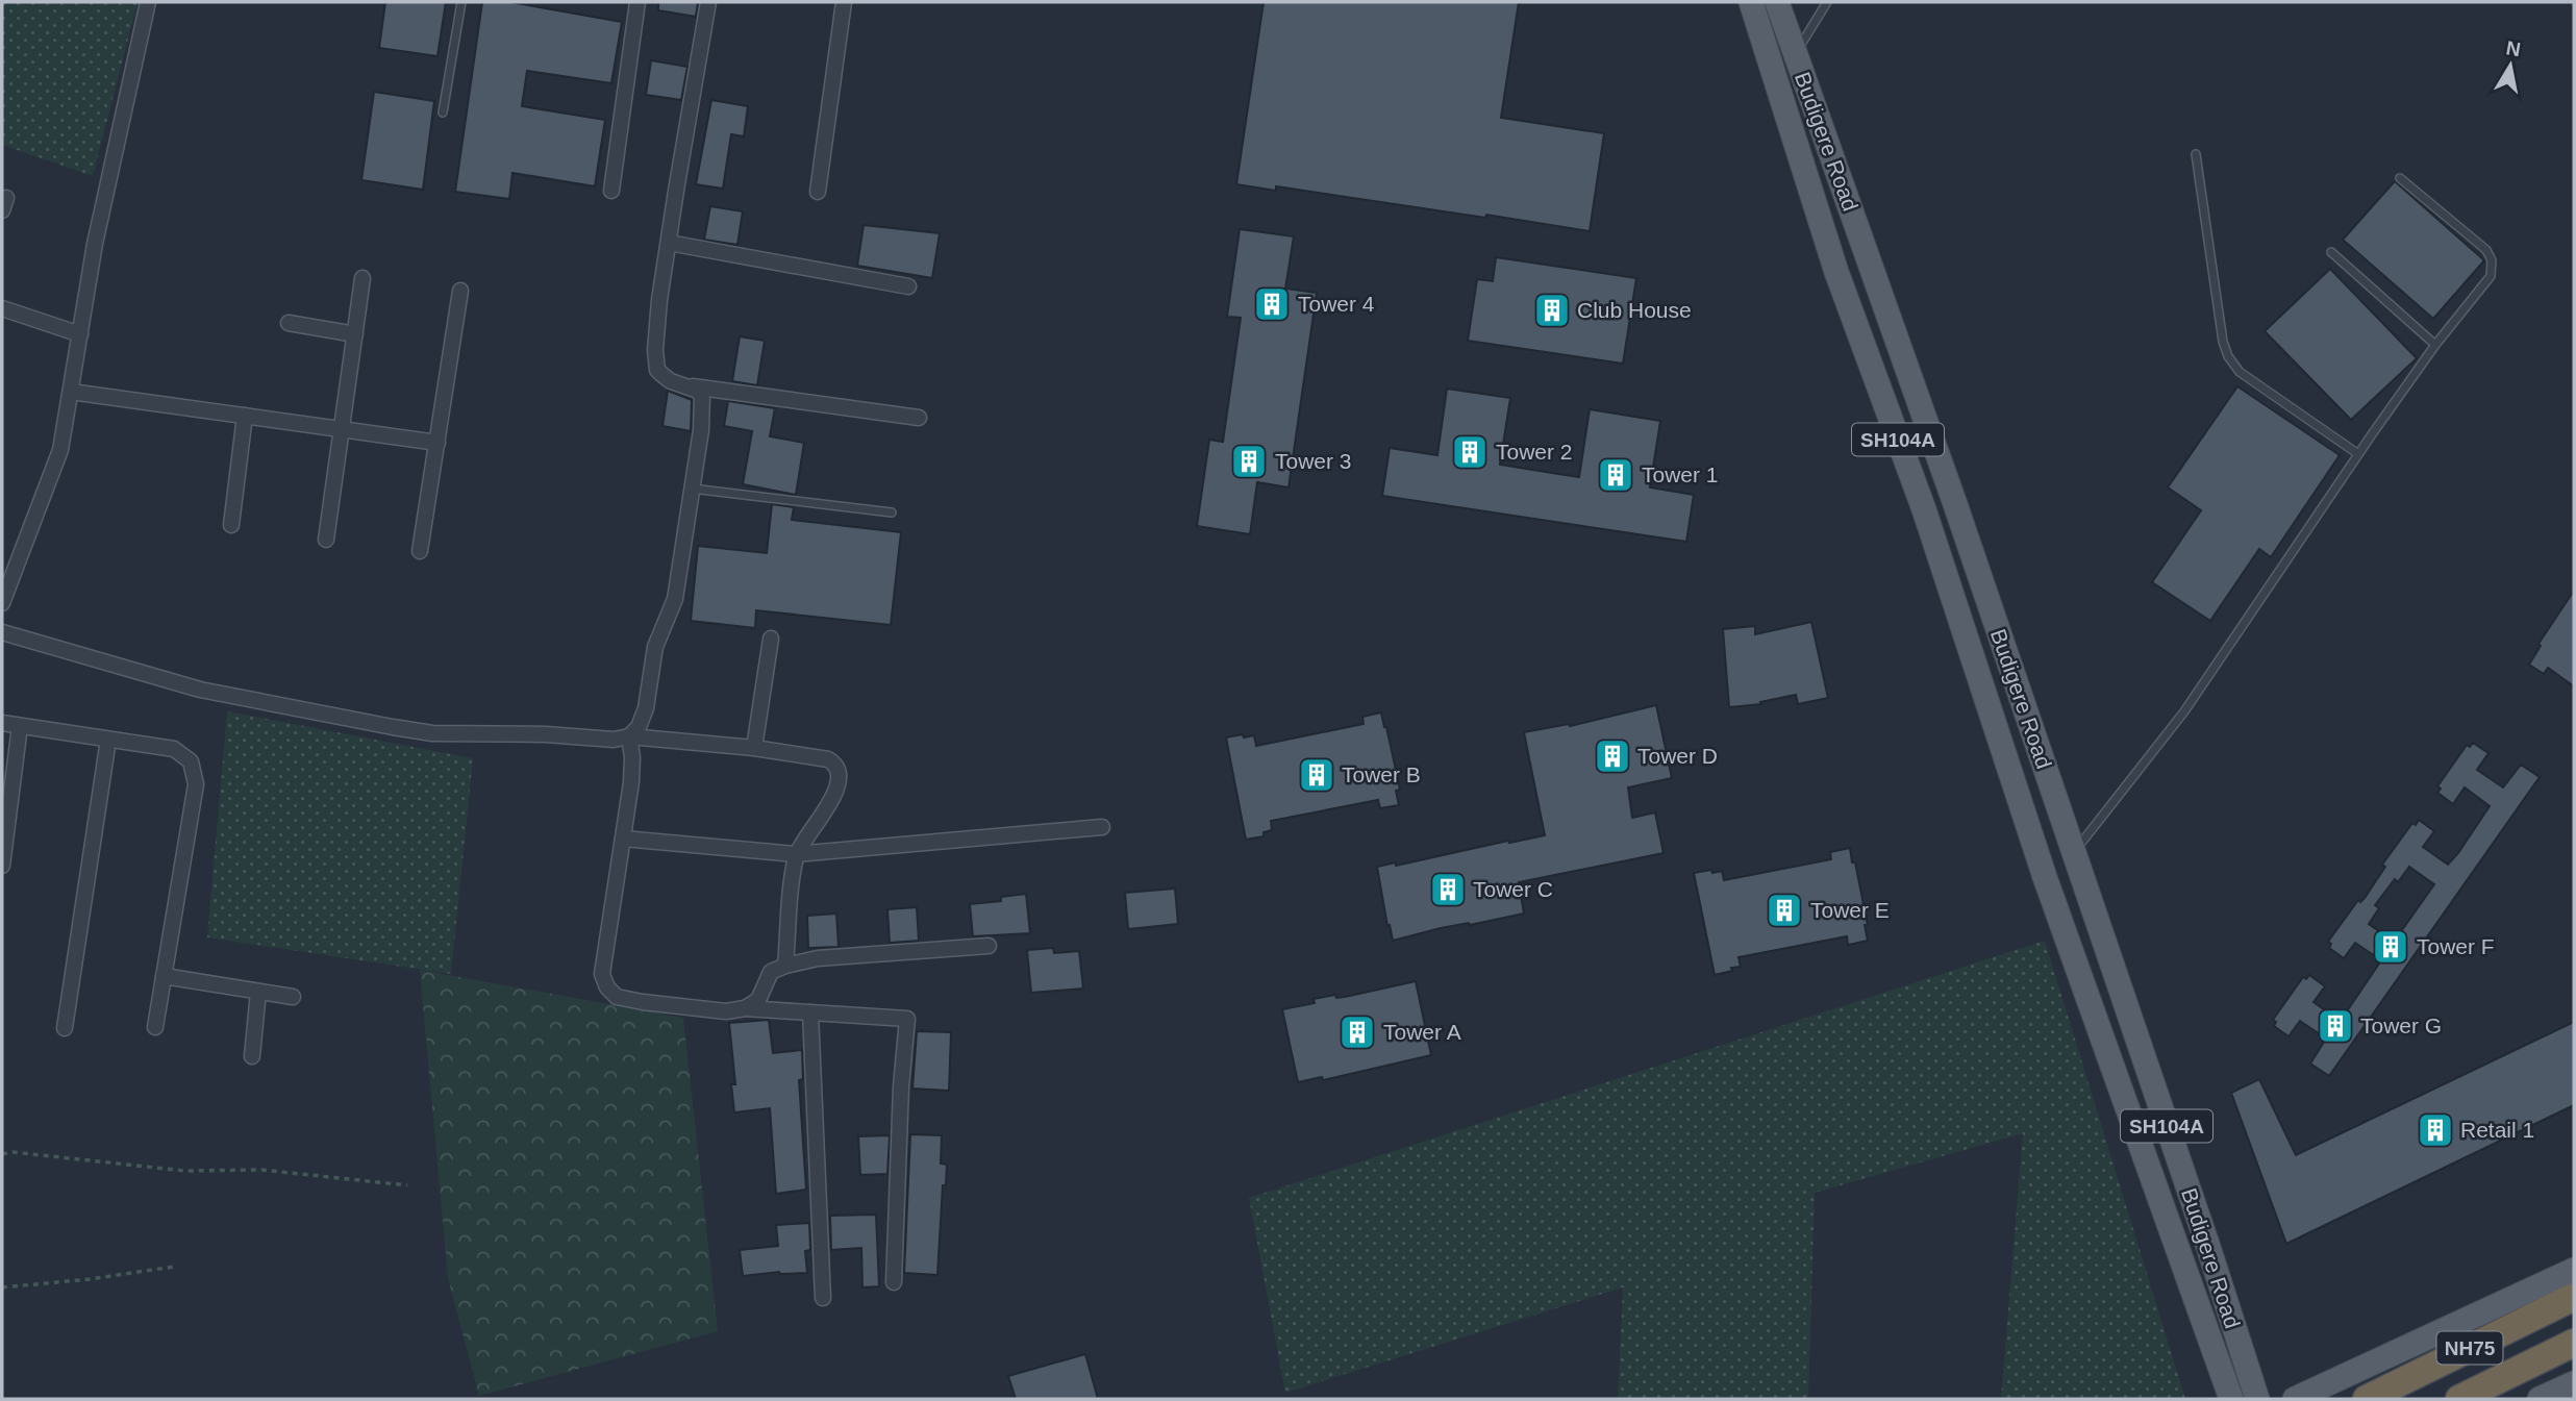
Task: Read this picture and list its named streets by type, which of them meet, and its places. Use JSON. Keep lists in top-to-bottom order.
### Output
{
  "streets": {
    "highway": ["NH75"],
    "main road": ["Budigere Road", "SH104A"]
  },
  "places": {
    "building": [
      "Tower 4",
      "Club House",
      "Tower 2",
      "Tower 3",
      "Tower 1",
      "Tower D",
      "Tower B",
      "Tower C",
      "Tower E",
      "Tower F",
      "Tower G",
      "Tower A",
      "Retail 1"
    ]
  },
  "north": "top"
}
